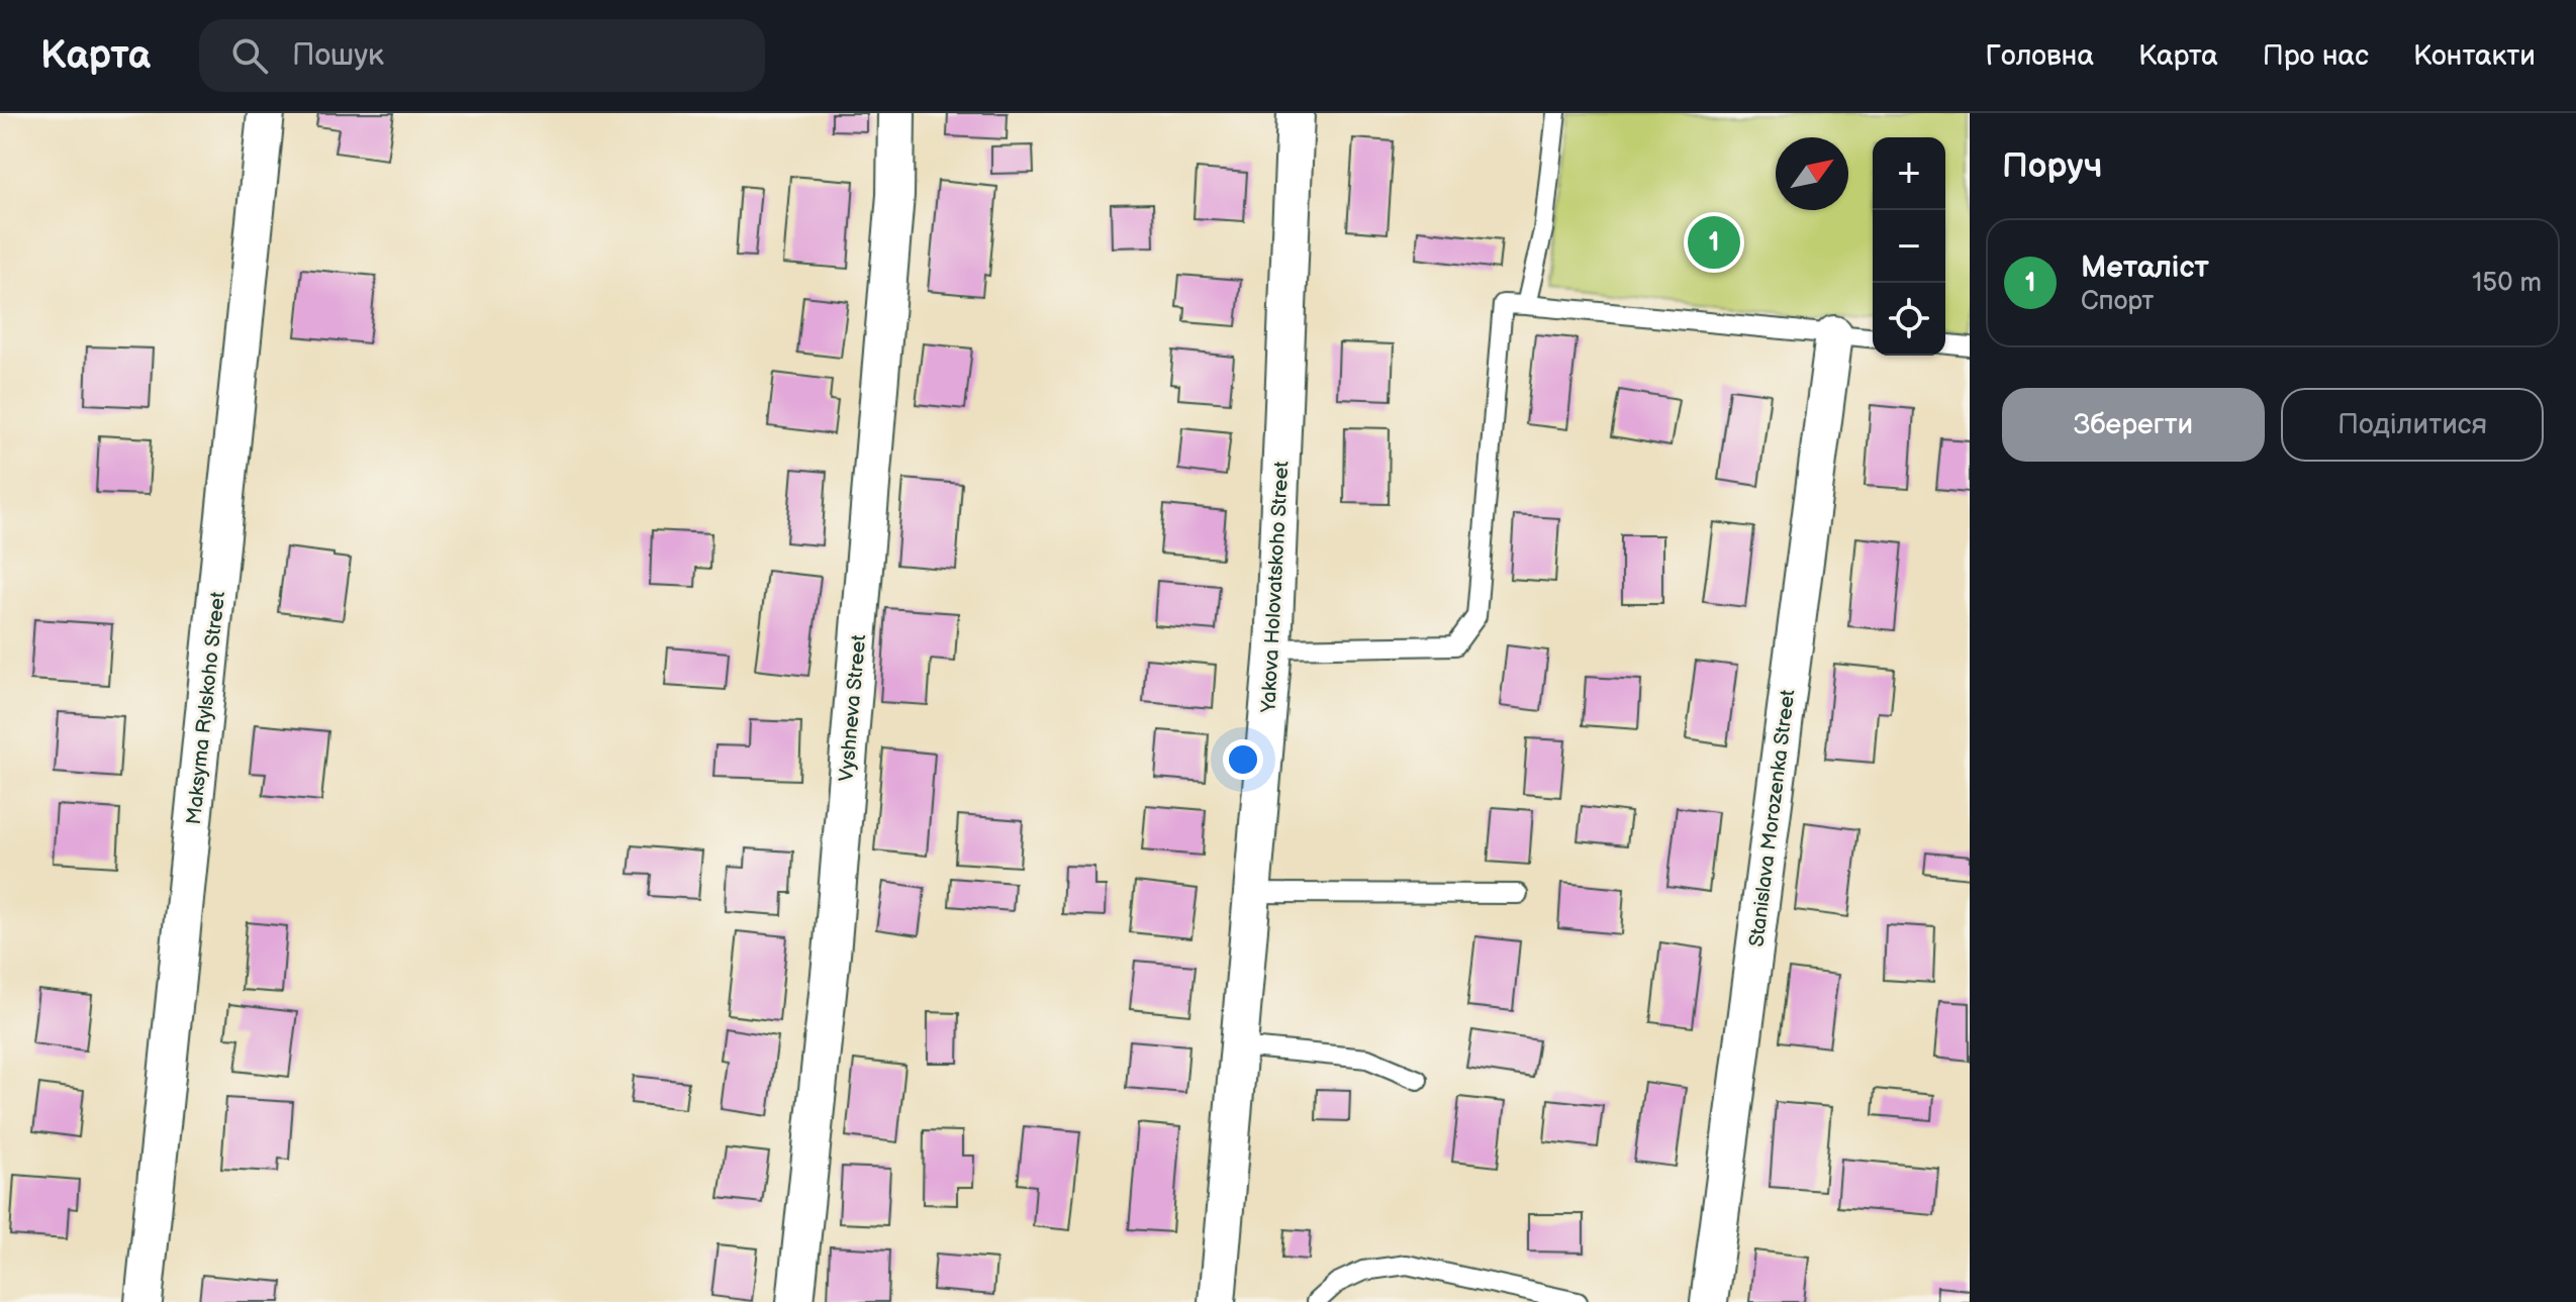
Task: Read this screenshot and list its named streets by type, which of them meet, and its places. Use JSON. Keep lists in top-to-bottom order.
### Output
{
  "streets": {
    "street": [
      "Yakova Holovatskoho Street",
      "Maksyma Rylskoho Street",
      "Vyshneva Street",
      "Stanislava Morozenka Street"
    ]
  },
  "north": "top right",
  "page": {
    "header": "Карта",
    "search": "Пошук",
    "nav": [
      "Головна",
      "Карта",
      "Про нас",
      "Контакти"
    ],
    "heading": "Поруч",
    "map_buttons": ["+", "−"],
    "pins": "1",
    "list": [
      {
        "mark": "1",
        "name": "Металіст",
        "note": "Спорт",
        "value": "150 m"
      }
    ],
    "buttons": ["Зберегти", "Поділитися"]
  }
}
